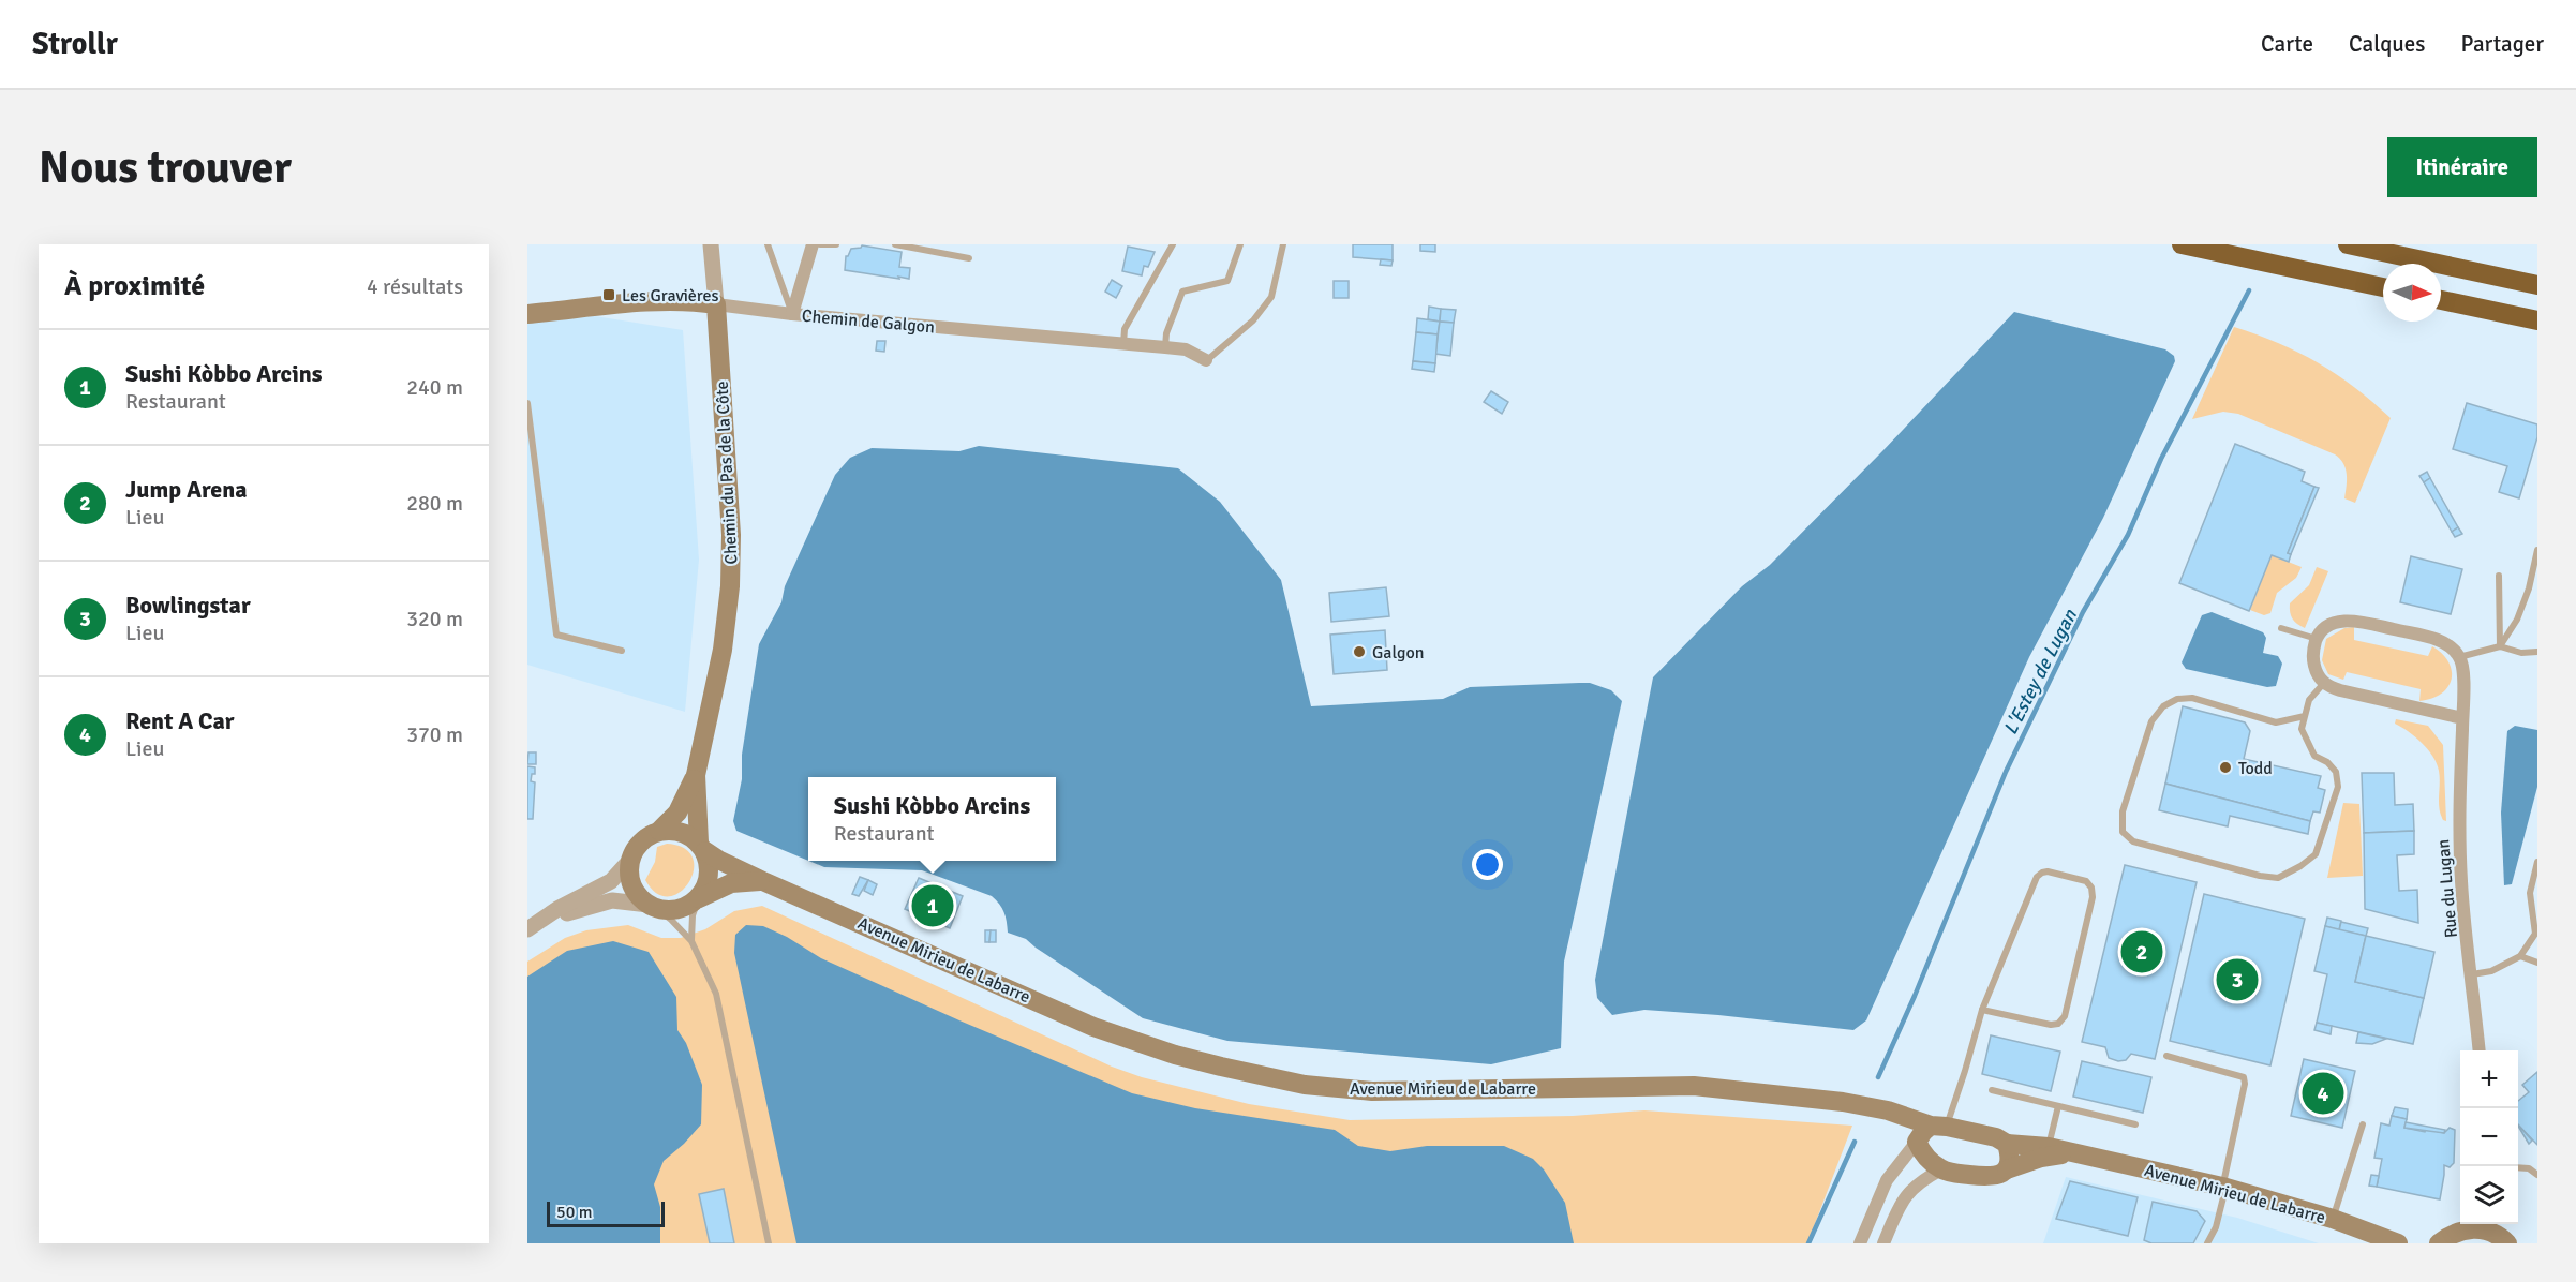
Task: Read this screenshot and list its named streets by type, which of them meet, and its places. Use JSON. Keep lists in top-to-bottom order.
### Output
{
  "streets": {
    "main road": ["Chemin de Galgon", "Chemin du Pas de la Côte", "Avenue Mirieu de Labarre"],
    "street": ["Rue du Lugan"]
  },
  "crossings": [
    ["Chemin de Galgon", "Chemin du Pas de la Côte"],
    ["Chemin du Pas de la Côte", "Avenue Mirieu de Labarre"]
  ],
  "water": ["L'Estey de Lugan"],
  "places": {
    "transit": ["Les Gravières"],
    "other": ["Galgon", "Todd"]
  },
  "scale_bar": "50 m",
  "north": "right",
  "page": {
    "header": "Strollr",
    "nav": ["Carte", "Calques", "Partager"],
    "buttons": "Itinéraire",
    "title": "Nous trouver",
    "heading": ["À proximité", "4 résultats"],
    "list": [
      {
        "mark": "1",
        "name": "Sushi Kòbbo Arcins",
        "note": "Restaurant",
        "value": "240 m"
      },
      {
        "mark": "2",
        "name": "Jump Arena",
        "note": "Lieu",
        "value": "280 m"
      },
      {
        "mark": "3",
        "name": "Bowlingstar",
        "note": "Lieu",
        "value": "320 m"
      },
      {
        "mark": "4",
        "name": "Rent A Car",
        "note": "Lieu",
        "value": "370 m"
      }
    ],
    "popup": ["Sushi Kòbbo Arcins", "Restaurant"],
    "pins": [
      "1",
      "2",
      "3",
      "4"
    ],
    "map_buttons": ["+", "−"],
    "scale": "50 m"
  }
}
